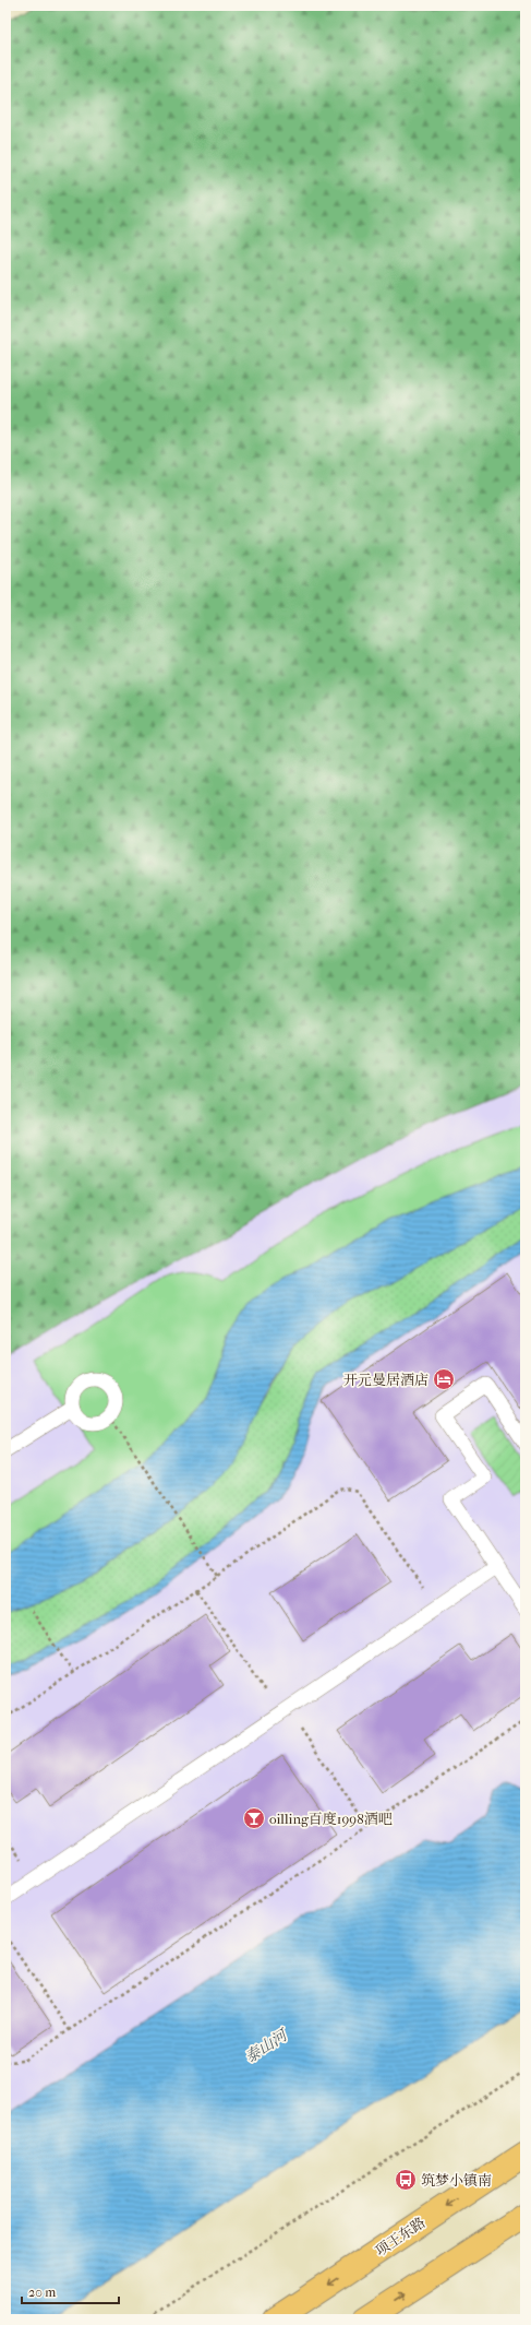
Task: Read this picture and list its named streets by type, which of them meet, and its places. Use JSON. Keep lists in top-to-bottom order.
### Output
{
  "streets": {
    "main road": ["项王东路"]
  },
  "water": ["泰山河"],
  "places": {
    "hotel": ["开元曼居酒店"],
    "bar": ["oilling百度1998酒吧"],
    "bus stop": ["筑梦小镇南"]
  },
  "scale_bar": "20 m"
}
